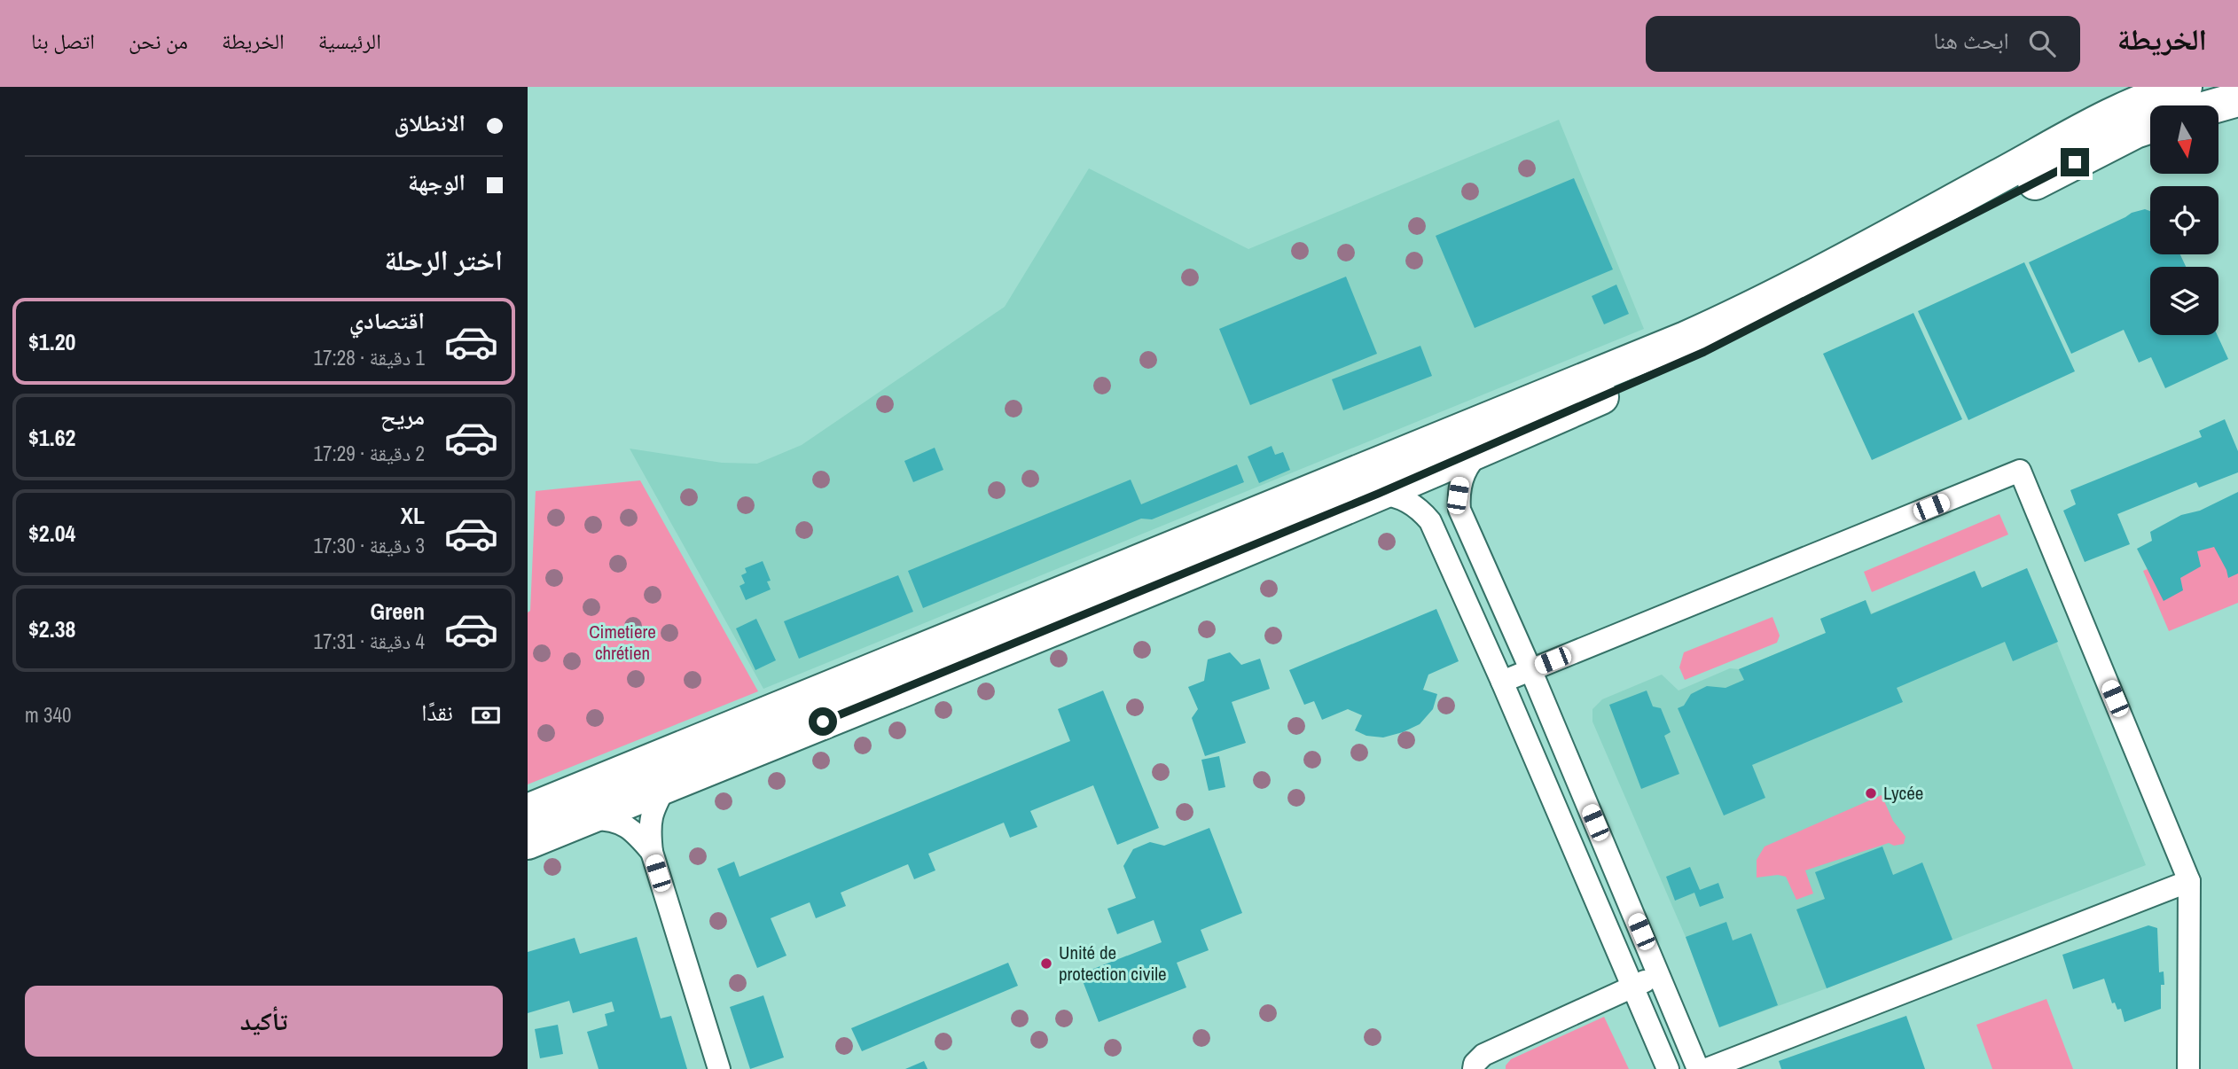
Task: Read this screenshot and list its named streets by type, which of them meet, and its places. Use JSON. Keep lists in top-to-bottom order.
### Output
{
  "parks": ["Cimetiere chrétien"],
  "places": ["Lycée", "Unité de protection civile"],
  "north": "bottom",
  "page": {
    "header": "الخريطة",
    "search": "ابحث هنا",
    "nav": [
      "الرئيسية",
      "الخريطة",
      "من نحن",
      "اتصل بنا"
    ],
    "banner": ["الانطلاق", "الوجهة"],
    "heading": "اختر الرحلة",
    "list": [
      {
        "name": "اقتصادي",
        "note": "1 دقيقة · 17:28",
        "value": "$1.20"
      },
      {
        "name": "مريح",
        "note": "2 دقيقة · 17:29",
        "value": "$1.62"
      },
      {
        "name": "XL",
        "note": "3 دقيقة · 17:30",
        "value": "$2.04"
      },
      {
        "name": "Green",
        "note": "4 دقيقة · 17:31",
        "value": "$2.38"
      }
    ],
    "pay": ["نقدًا", "340 m"],
    "buttons": "تأكيد"
  }
}
